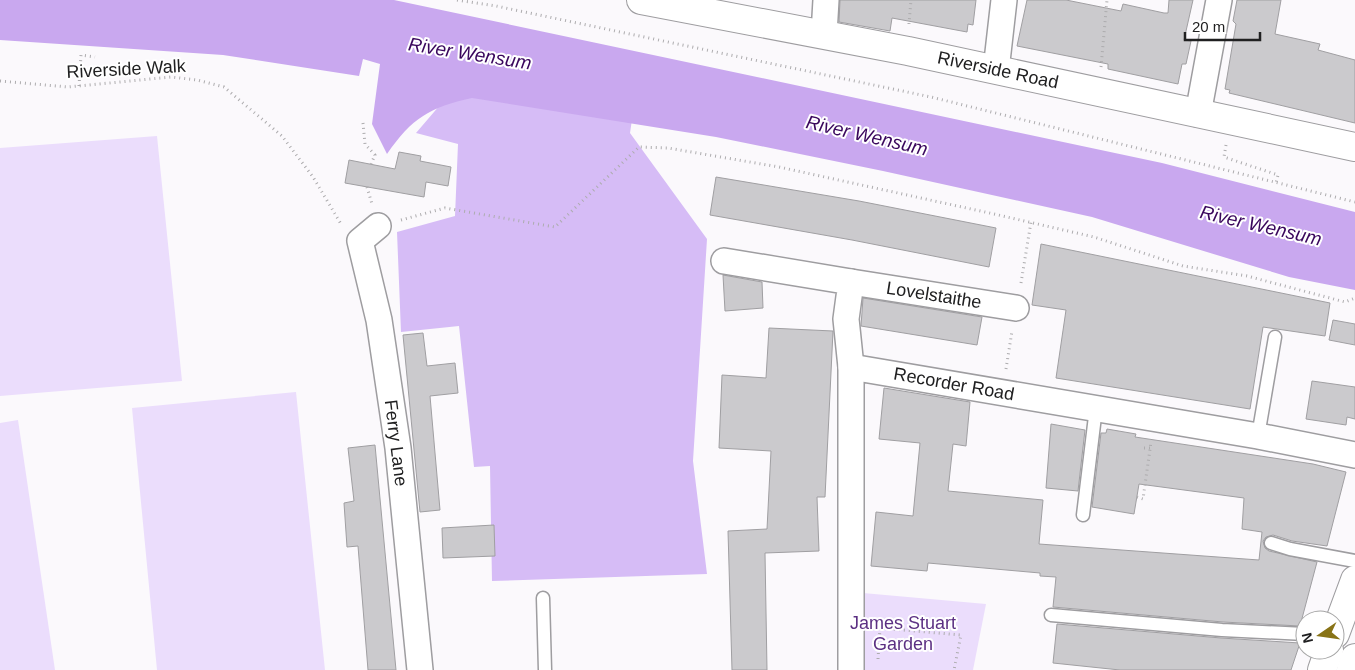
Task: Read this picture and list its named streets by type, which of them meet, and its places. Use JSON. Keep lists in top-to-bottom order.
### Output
{
  "streets": {
    "main road": ["Riverside Road"],
    "street": ["Lovelstaithe", "Recorder Road", "Ferry Lane"],
    "path": ["Riverside Walk"]
  },
  "crossings": [
    ["Riverside Walk", "Ferry Lane"]
  ],
  "water": ["River Wensum"],
  "parks": ["James Stuart Garden"],
  "scale_bar": "20 m",
  "north": "left"
}
